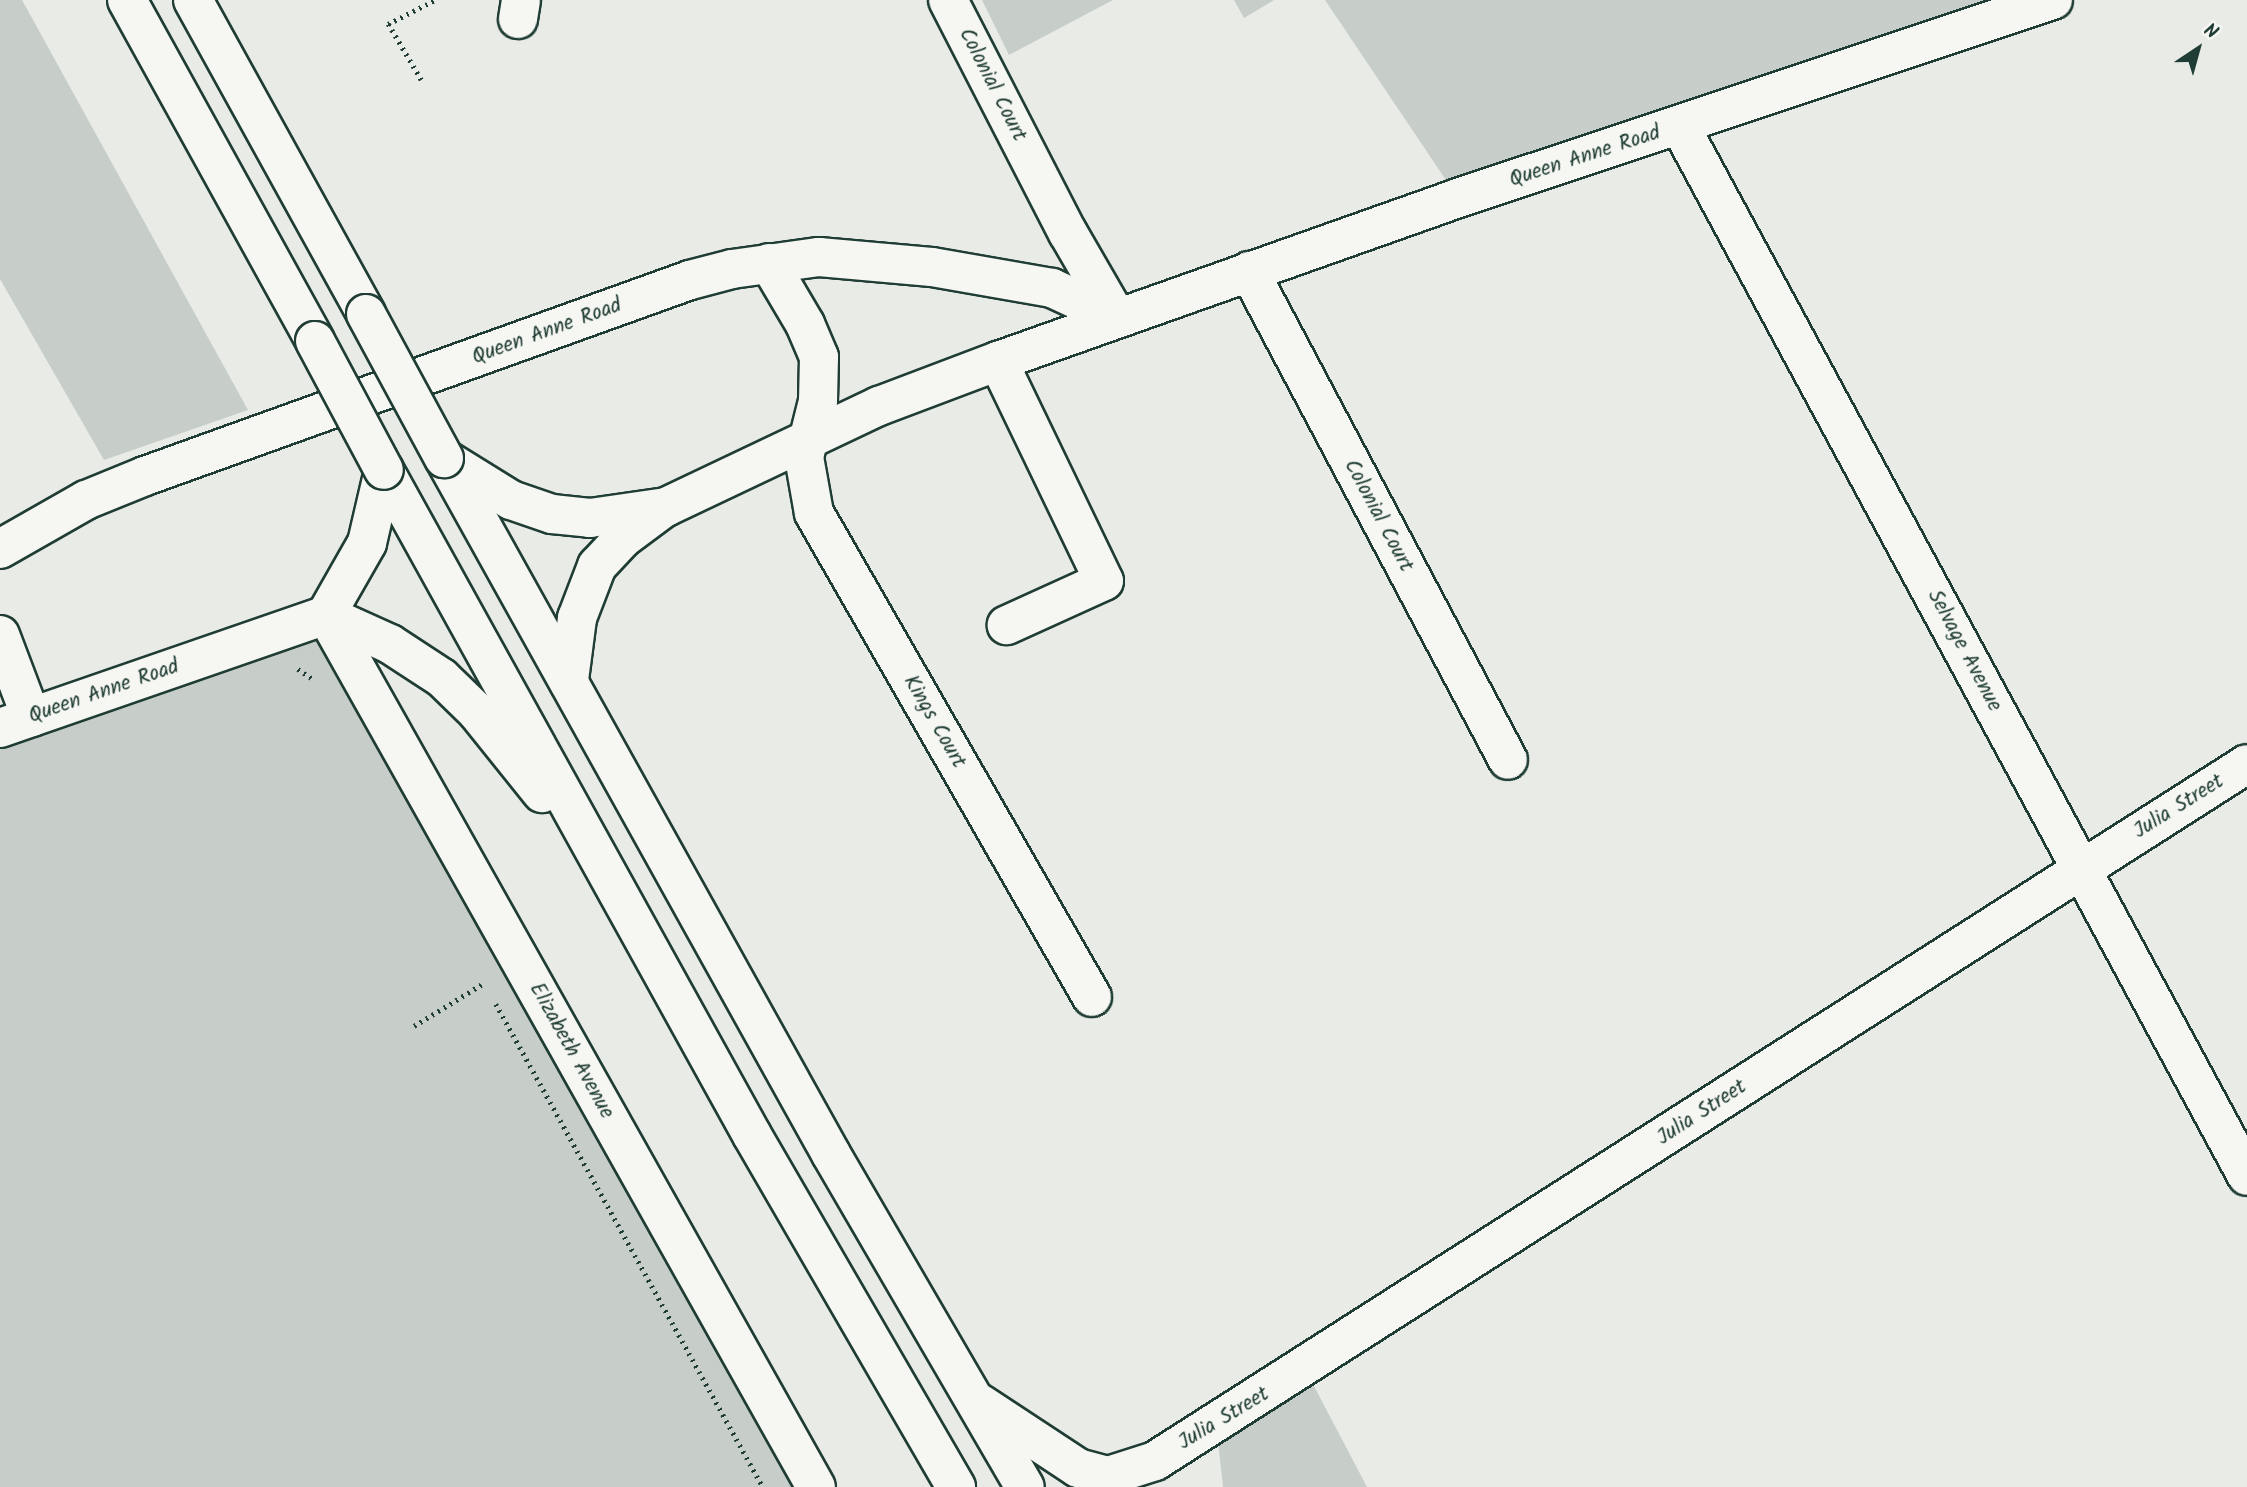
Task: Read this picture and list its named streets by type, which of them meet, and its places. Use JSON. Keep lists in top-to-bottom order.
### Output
{
  "streets": {
    "main road": [
      "Colonial Court",
      "Queen Anne Road",
      "Selvage Avenue",
      "Kings Court",
      "Julia Street",
      "Elizabeth Avenue"
    ]
  },
  "crossings": [
    ["Colonial Court", "Queen Anne Road"],
    ["Queen Anne Road", "Selvage Avenue"],
    ["Queen Anne Road", "Kings Court"],
    ["Queen Anne Road", "Elizabeth Avenue"],
    ["Selvage Avenue", "Julia Street"]
  ],
  "north": "top right"
}
